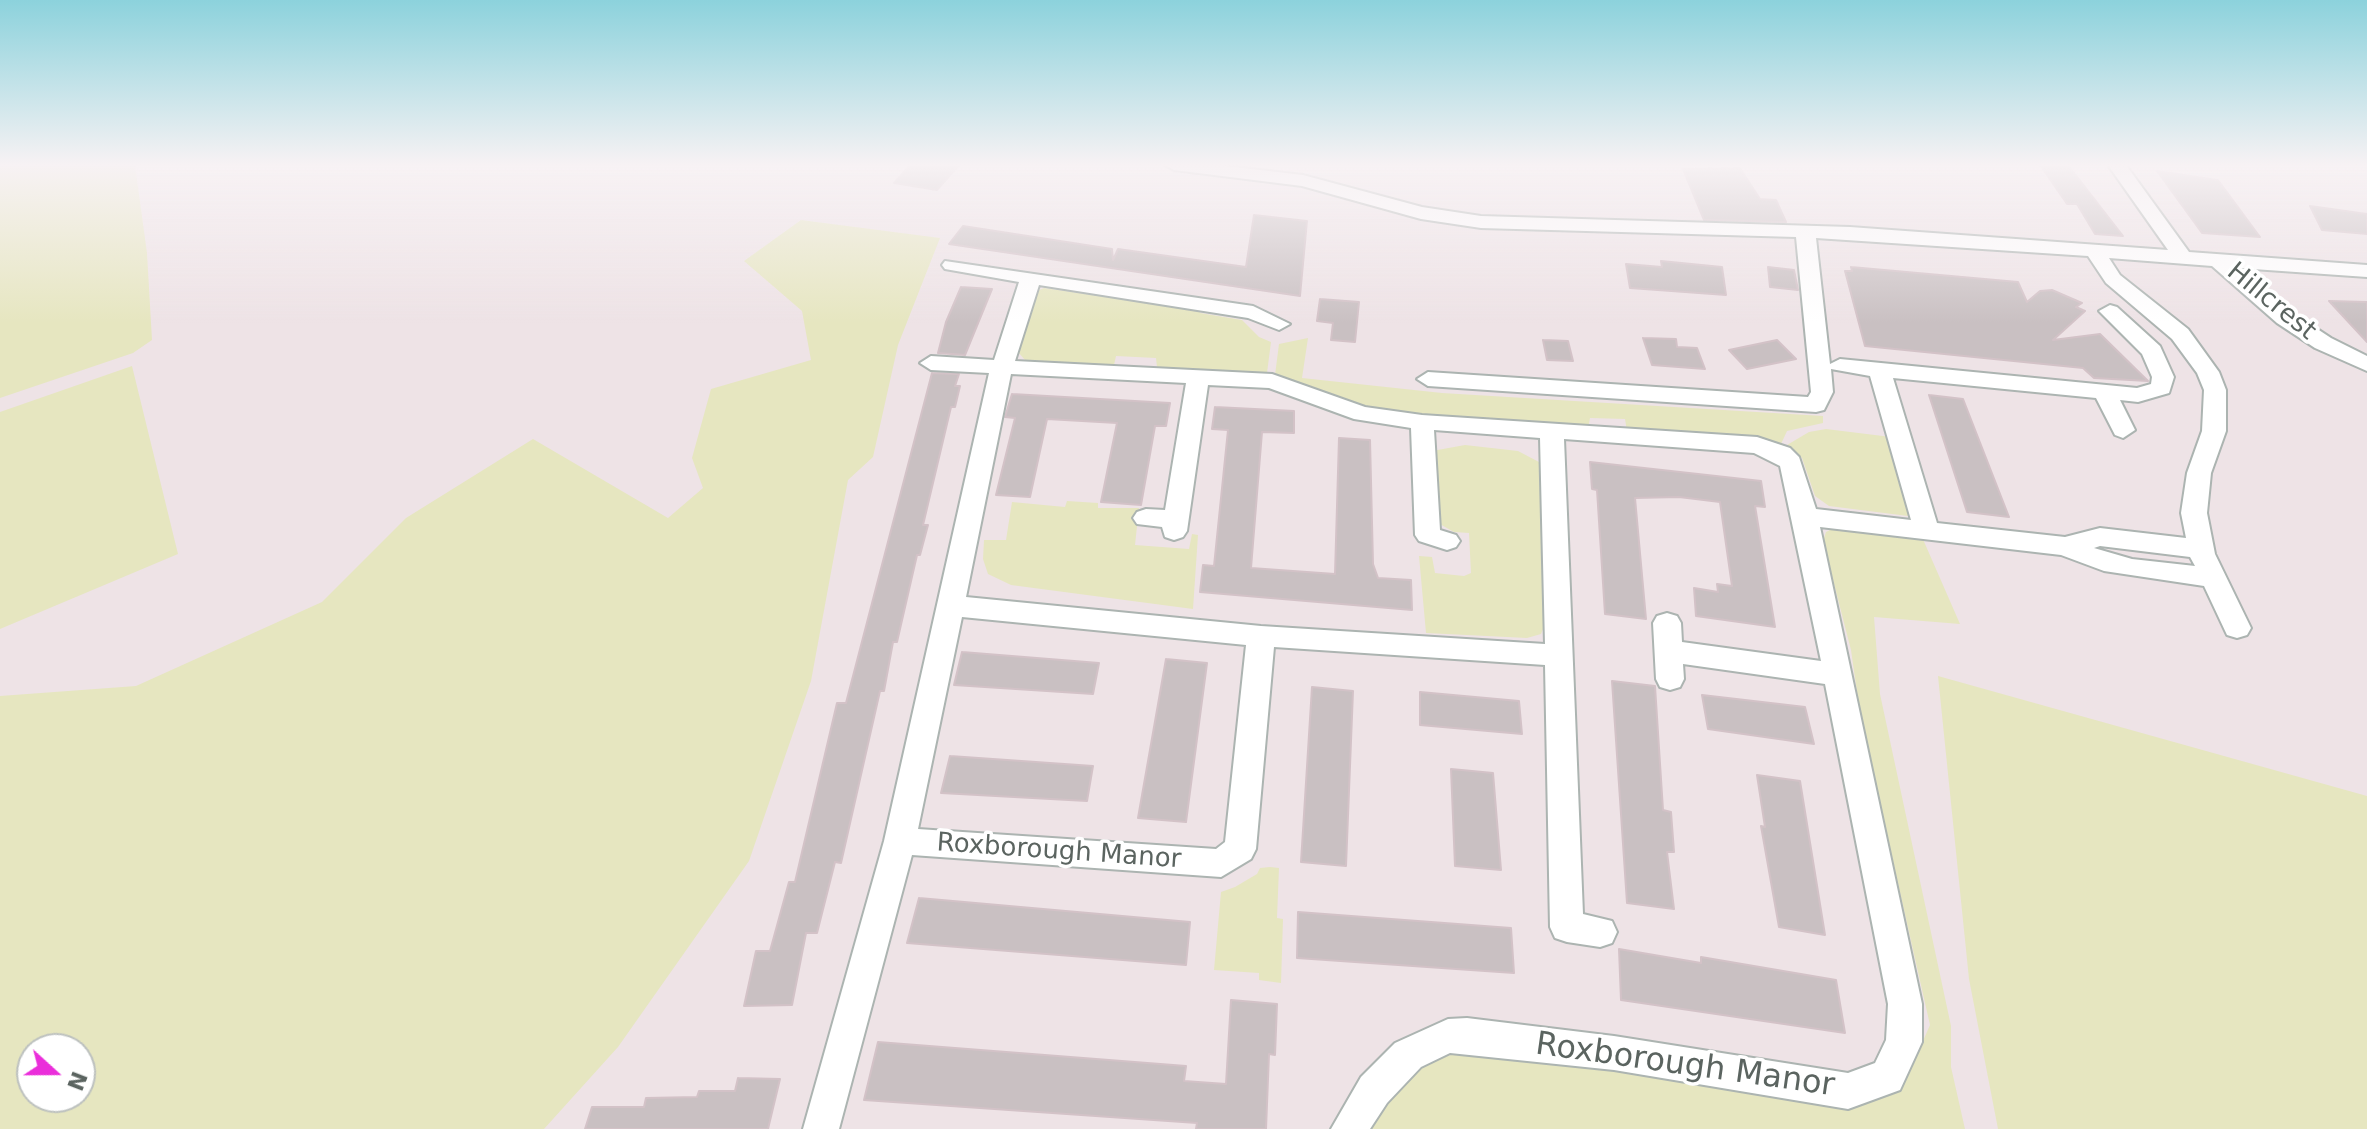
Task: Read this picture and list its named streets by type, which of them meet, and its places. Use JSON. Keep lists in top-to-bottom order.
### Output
{
  "streets": {
    "street": ["Hillcrest", "Roxborough Manor"]
  },
  "north": "right"
}
